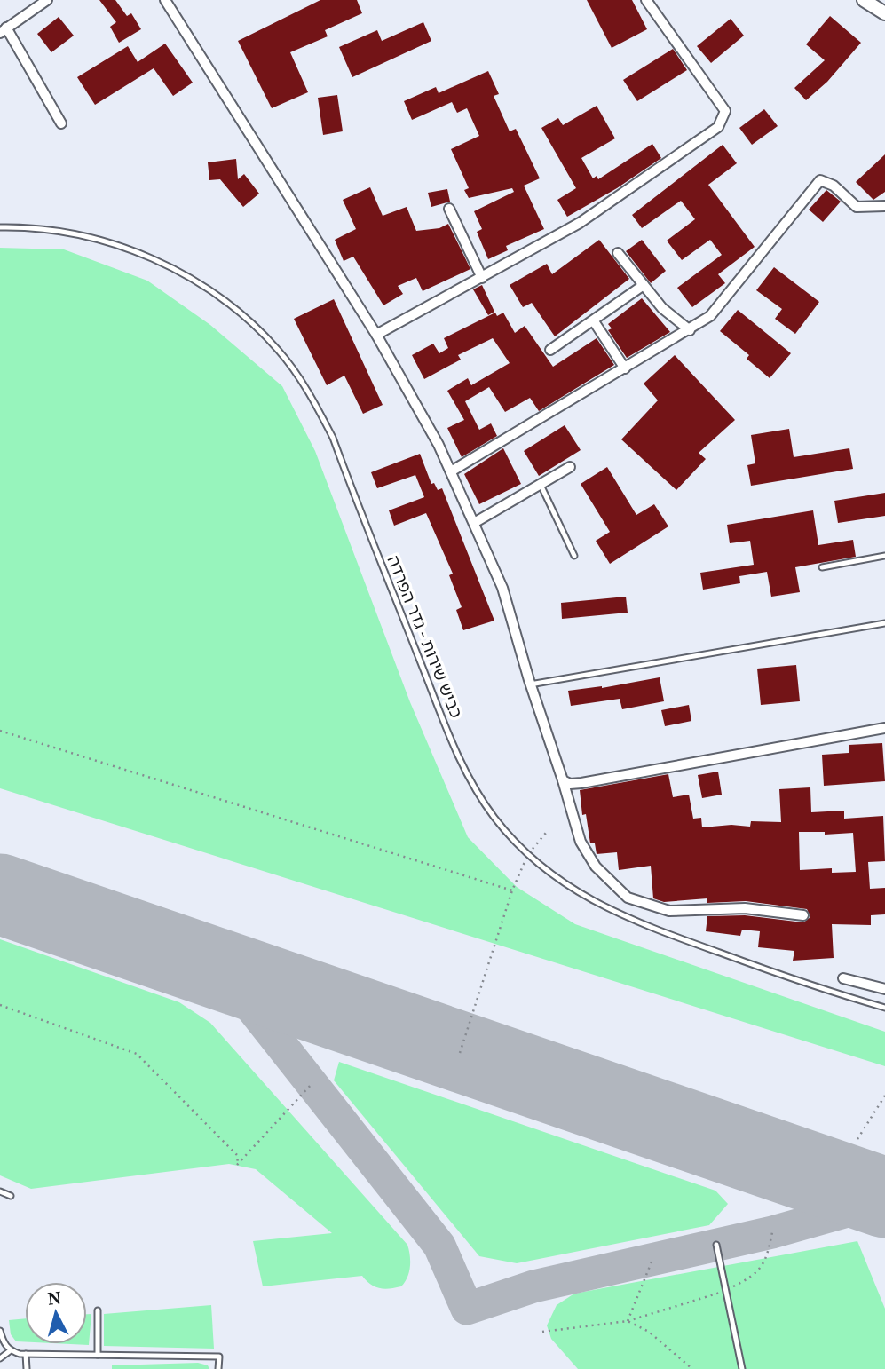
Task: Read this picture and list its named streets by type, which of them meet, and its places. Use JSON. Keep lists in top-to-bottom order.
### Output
{
  "streets": {
    "lane": ["כביש שירות - גדר הפרדה"]
  },
  "north": "top"
}
